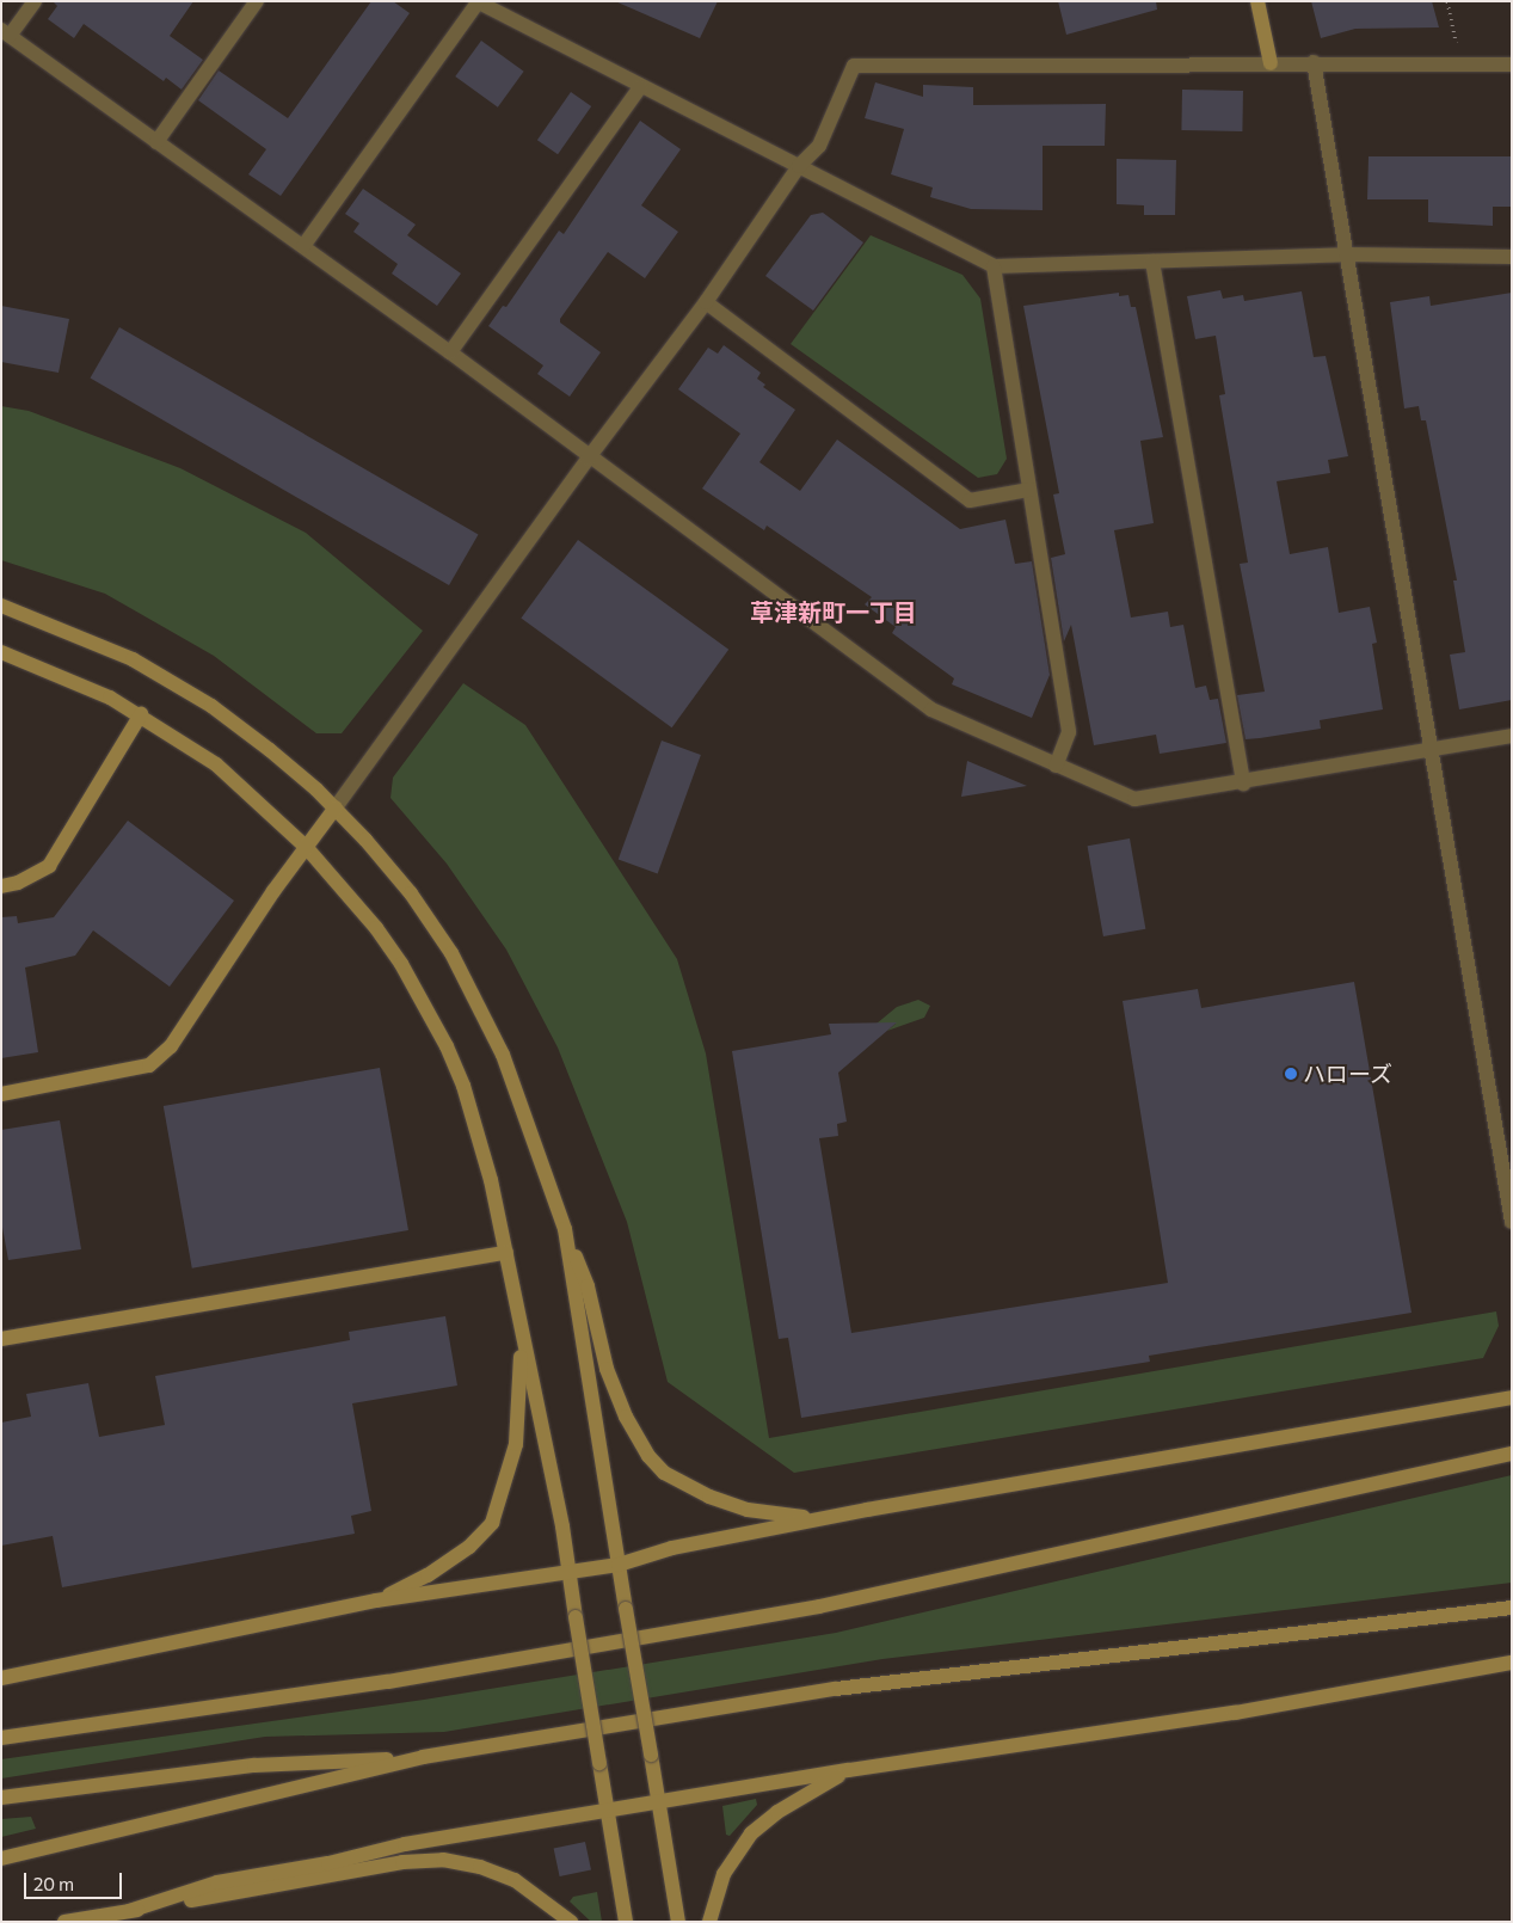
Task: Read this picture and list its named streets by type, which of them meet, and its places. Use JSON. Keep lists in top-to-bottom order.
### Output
{
  "districts": ["草津新町一丁目"],
  "places": ["ハローズ"],
  "scale_bar": "20 m"
}
